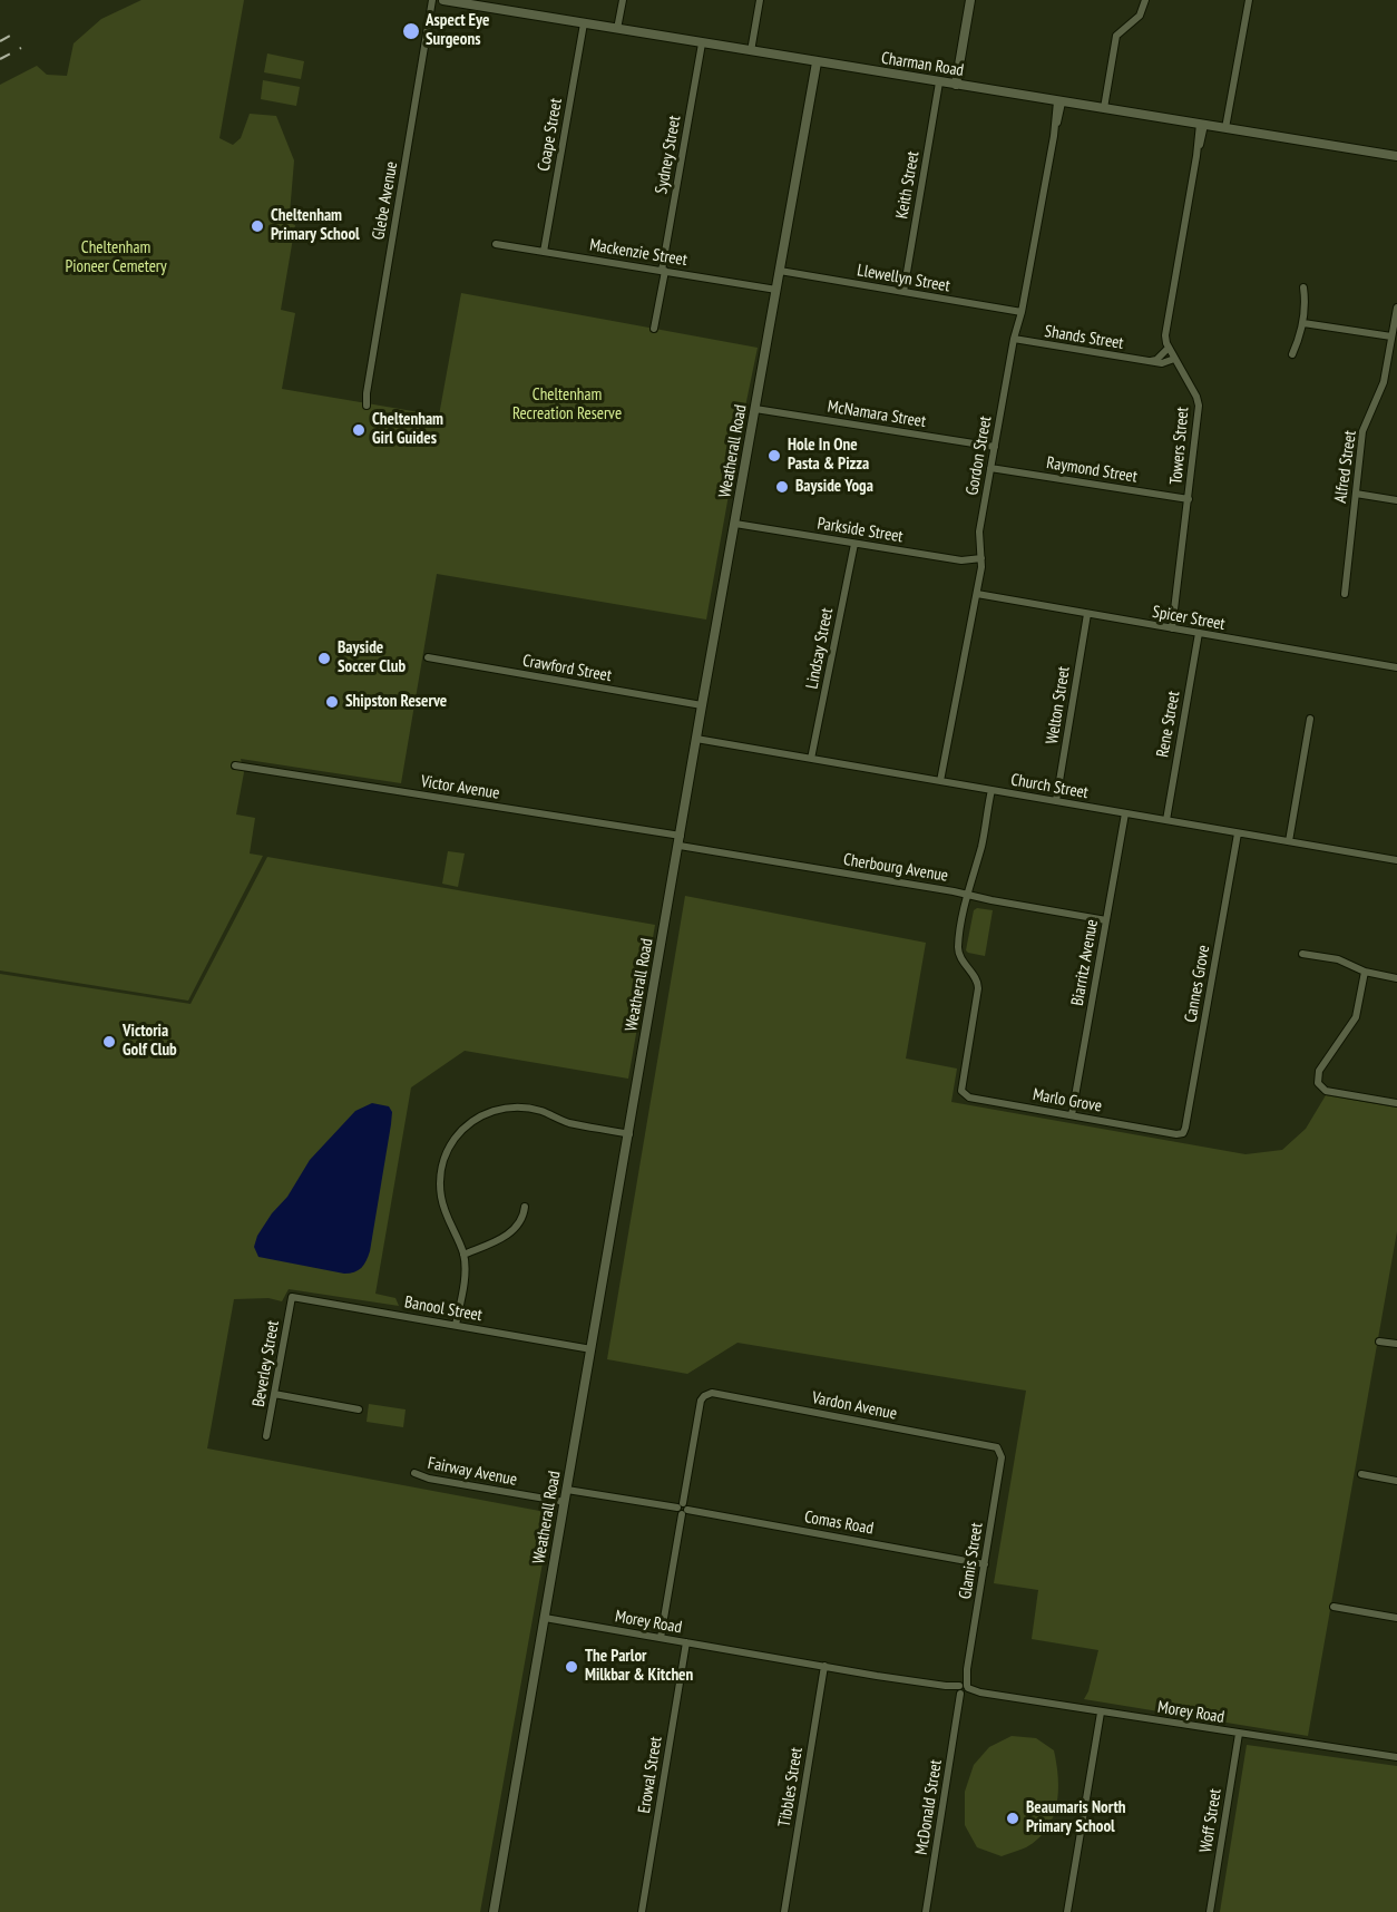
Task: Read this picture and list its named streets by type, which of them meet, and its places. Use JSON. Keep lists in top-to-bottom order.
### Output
{
  "streets": {
    "street": [
      "Charman Road",
      "Coape Street",
      "Sydney Street",
      "Keith Street",
      "Glebe Avenue",
      "Mackenzie Street",
      "Llewellyn Street",
      "Shands Street",
      "McNamara Street",
      "Towers Street",
      "Weatherall Road",
      "Gordon Street",
      "Alfred Street",
      "Raymond Street",
      "Parkside Street",
      "Spicer Street",
      "Lindsay Street",
      "Crawford Street",
      "Welton Street",
      "Rene Street",
      "Church Street",
      "Victor Avenue",
      "Cherbourg Avenue",
      "Biarritz Avenue",
      "Cannes Grove",
      "Marlo Grove",
      "Banool Street",
      "Beverley Street",
      "Vardon Avenue",
      "Fairway Avenue",
      "Comas Road",
      "Glamis Street",
      "Morey Road",
      "Erowal Street",
      "Tibbles Street",
      "McDonald Street",
      "Woff Street"
    ]
  },
  "crossings": [
    ["Charman Road", "Coape Street"],
    ["Charman Road", "Sydney Street"],
    ["Charman Road", "Keith Street"],
    ["Charman Road", "Towers Street"],
    ["Charman Road", "Weatherall Road"],
    ["Charman Road", "Gordon Street"],
    ["Coape Street", "Mackenzie Street"],
    ["Sydney Street", "Mackenzie Street"],
    ["Keith Street", "Llewellyn Street"],
    ["Mackenzie Street", "Weatherall Road"],
    ["Llewellyn Street", "Weatherall Road"],
    ["Llewellyn Street", "Gordon Street"],
    ["Shands Street", "Towers Street"],
    ["Shands Street", "Gordon Street"],
    ["McNamara Street", "Weatherall Road"],
    ["McNamara Street", "Gordon Street"],
    ["Towers Street", "Raymond Street"],
    ["Towers Street", "Spicer Street"],
    ["Weatherall Road", "Parkside Street"],
    ["Weatherall Road", "Crawford Street"],
    ["Weatherall Road", "Church Street"],
    ["Weatherall Road", "Victor Avenue"],
    ["Weatherall Road", "Cherbourg Avenue"],
    ["Weatherall Road", "Banool Street"],
    ["Weatherall Road", "Fairway Avenue"],
    ["Weatherall Road", "Comas Road"],
    ["Weatherall Road", "Morey Road"],
    ["Gordon Street", "Raymond Street"],
    ["Gordon Street", "Parkside Street"],
    ["Gordon Street", "Spicer Street"],
    ["Gordon Street", "Church Street"],
    ["Parkside Street", "Lindsay Street"],
    ["Spicer Street", "Welton Street"],
    ["Spicer Street", "Rene Street"],
    ["Lindsay Street", "Church Street"],
    ["Welton Street", "Church Street"],
    ["Rene Street", "Church Street"],
    ["Church Street", "Biarritz Avenue"],
    ["Church Street", "Cannes Grove"],
    ["Victor Avenue", "Cherbourg Avenue"],
    ["Cherbourg Avenue", "Biarritz Avenue"],
    ["Cherbourg Avenue", "Marlo Grove"],
    ["Biarritz Avenue", "Marlo Grove"],
    ["Cannes Grove", "Marlo Grove"],
    ["Banool Street", "Beverley Street"],
    ["Vardon Avenue", "Comas Road"],
    ["Vardon Avenue", "Glamis Street"],
    ["Comas Road", "Glamis Street"],
    ["Glamis Street", "Morey Road"],
    ["Glamis Street", "McDonald Street"],
    ["Morey Road", "Erowal Street"],
    ["Morey Road", "Tibbles Street"],
    ["Morey Road", "McDonald Street"],
    ["Morey Road", "Woff Street"]
  ],
  "parks": ["Cheltenham Pioneer Cemetery", "Cheltenham Recreation Reserve"],
  "places": [
    "Aspect Eye Surgeons",
    "Cheltenham Primary School",
    "Cheltenham Girl Guides",
    "Hole In One Pasta & Pizza",
    "Bayside Yoga",
    "Bayside Soccer Club",
    "Shipston Reserve",
    "Victoria Golf Club",
    "The Parlor Milkbar & Kitchen",
    "Beaumaris North Primary School"
  ]
}
